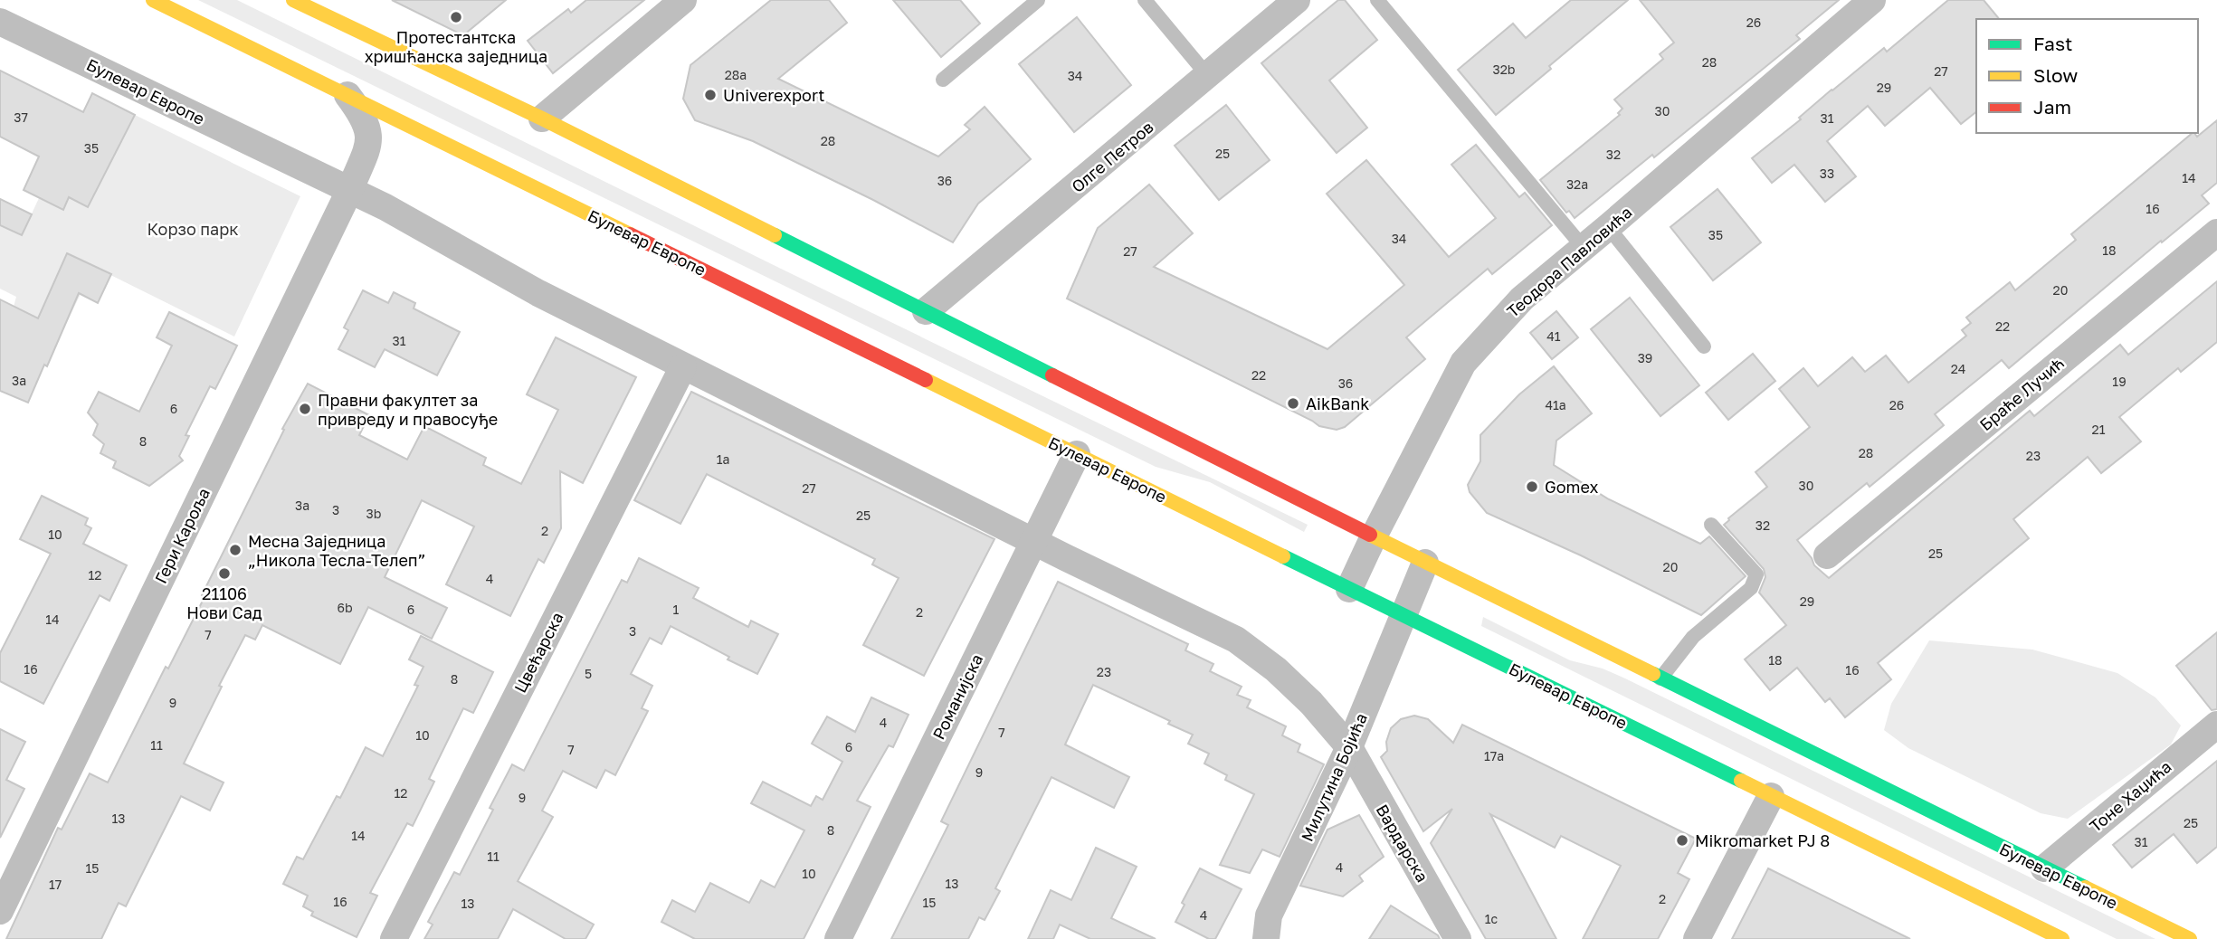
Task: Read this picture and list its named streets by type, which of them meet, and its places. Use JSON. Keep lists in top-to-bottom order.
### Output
{
  "streets": {
    "main road": ["Булевар Европе"],
    "street": [
      "Олге Петров",
      "Теодора Павловића",
      "Браће Лучић",
      "Гери Кароља",
      "Цвећарска",
      "Романијска",
      "Милутина Бојића",
      "Тоне Хаџића",
      "Вардарска"
    ]
  },
  "crossings": [
    ["Булевар Европе", "Олге Петров"],
    ["Булевар Европе", "Теодора Павловића"],
    ["Булевар Европе", "Гери Кароља"],
    ["Булевар Европе", "Цвећарска"],
    ["Булевар Европе", "Романијска"],
    ["Булевар Европе", "Милутина Бојића"],
    ["Булевар Европе", "Тоне Хаџића"],
    ["Булевар Европе", "Вардарска"],
    ["Милутина Бојића", "Вардарска"]
  ],
  "parks": ["Корзо парк"],
  "places": [
    "Протестантска хришћанска заједница",
    "Univerexport",
    "AikBank",
    "Правни факултет за привреду и правосуђе",
    "Gomex",
    "Месна Заједница „Никола Тесла-Телеп”",
    "21106 Нови Сад",
    "Mikromarket PJ 8"
  ],
  "house_numbers": [
    "26",
    "28",
    "32b",
    "27",
    "28a",
    "34",
    "29",
    "30",
    "37",
    "31",
    "28",
    "35",
    "25",
    "32",
    "33",
    "14",
    "36",
    "32a",
    "16",
    "35",
    "34",
    "18",
    "27",
    "20",
    "22",
    "41",
    "31",
    "39",
    "24",
    "22",
    "3a",
    "19",
    "36",
    "41a",
    "26",
    "6",
    "21",
    "8",
    "28",
    "23",
    "1a",
    "30",
    "27",
    "3a",
    "3",
    "3b",
    "25",
    "32",
    "2",
    "10",
    "25",
    "20",
    "12",
    "4",
    "29",
    "6b",
    "6",
    "1",
    "2",
    "14",
    "3",
    "7",
    "18",
    "16",
    "16",
    "23",
    "5",
    "8",
    "9",
    "4",
    "7",
    "10",
    "11",
    "6",
    "7",
    "17a",
    "9",
    "12",
    "9",
    "13",
    "25",
    "8",
    "14",
    "31",
    "11",
    "4",
    "15",
    "10",
    "13",
    "17",
    "2",
    "16",
    "15",
    "13",
    "4",
    "1c"
  ],
  "legend": ["Fast", "Slow", "Jam"]
}
